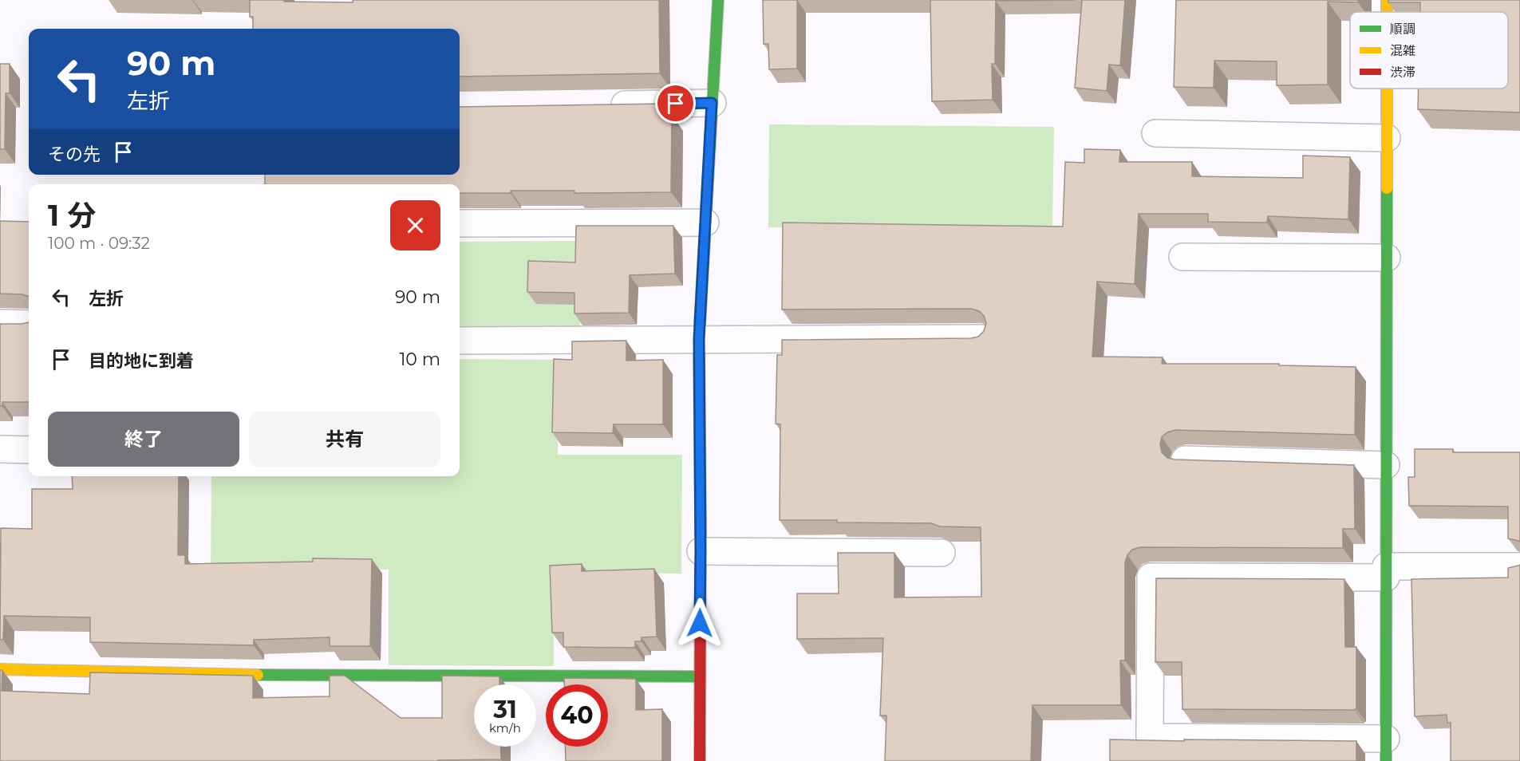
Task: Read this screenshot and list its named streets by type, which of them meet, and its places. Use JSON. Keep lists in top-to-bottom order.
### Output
{
  "legend": ["順調", "混雑", "渋滞"],
  "page": {
    "turn": ["90 m", "左折"],
    "then": "その先",
    "heading": ["1 分", "100 m · 09:32"],
    "list": [
      {
        "name": "左折",
        "value": "90 m"
      },
      {
        "name": "目的地に到着",
        "value": "10 m"
      }
    ],
    "buttons": ["終了", "共有"],
    "speed": "31 km/h",
    "limit": "40"
  }
}
